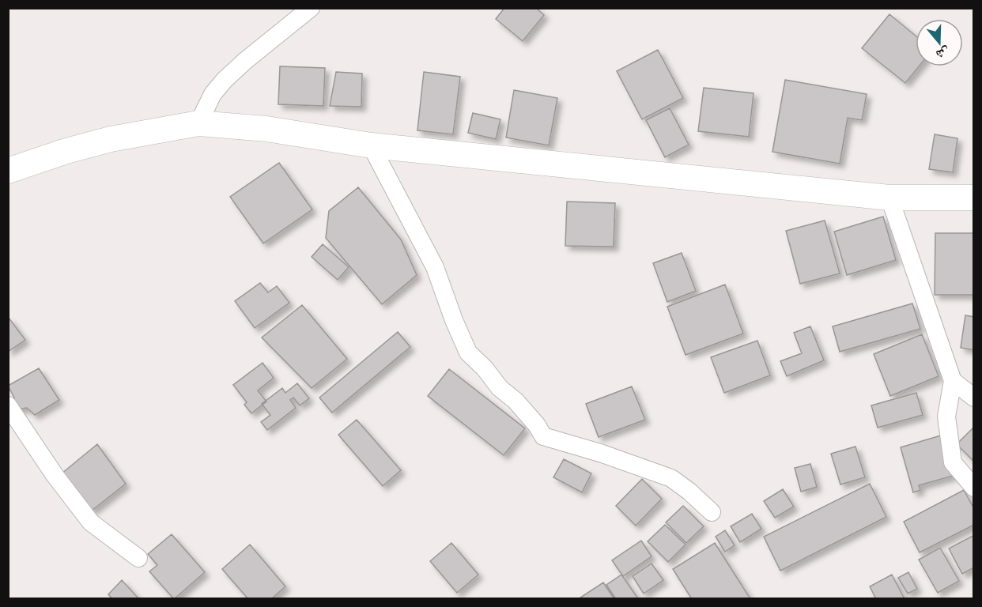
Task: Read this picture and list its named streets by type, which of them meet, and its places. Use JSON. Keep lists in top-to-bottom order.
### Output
{
  "north": "bottom"
}
